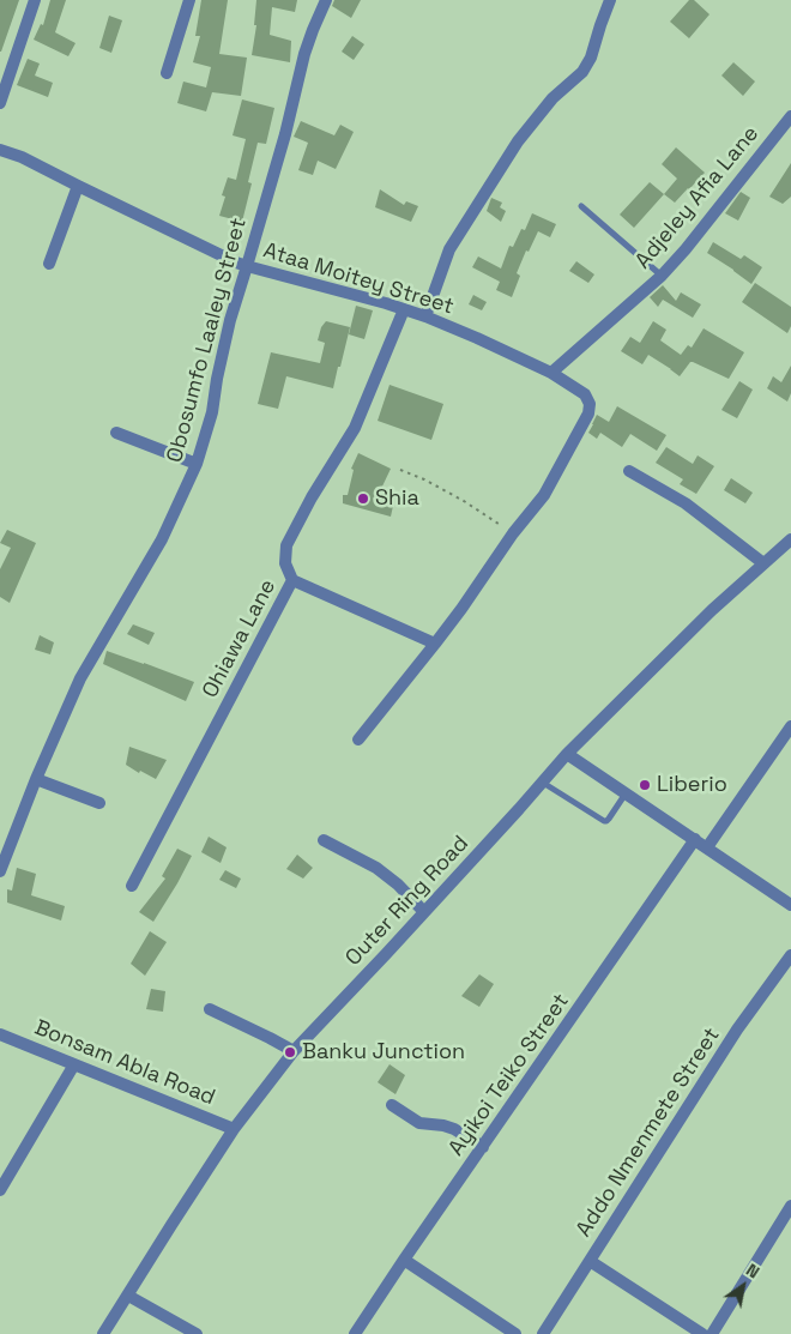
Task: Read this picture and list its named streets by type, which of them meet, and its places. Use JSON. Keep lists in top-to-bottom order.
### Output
{
  "streets": {
    "street": [
      "Adjeley Afia Lane",
      "Ataa Moitey Street",
      "Obosumfo Laaley Street",
      "Ohiawa Lane",
      "Outer Ring Road",
      "Bonsam Abla Road",
      "Ayikoi Teiko Street",
      "Addo Nmenmete Street"
    ]
  },
  "crossings": [
    ["Adjeley Afia Lane", "Ataa Moitey Street"],
    ["Ataa Moitey Street", "Obosumfo Laaley Street"],
    ["Ataa Moitey Street", "Ohiawa Lane"],
    ["Outer Ring Road", "Bonsam Abla Road"]
  ],
  "places": ["Shia", "Liberio", "Banku Junction"],
  "north": "top right"
}
